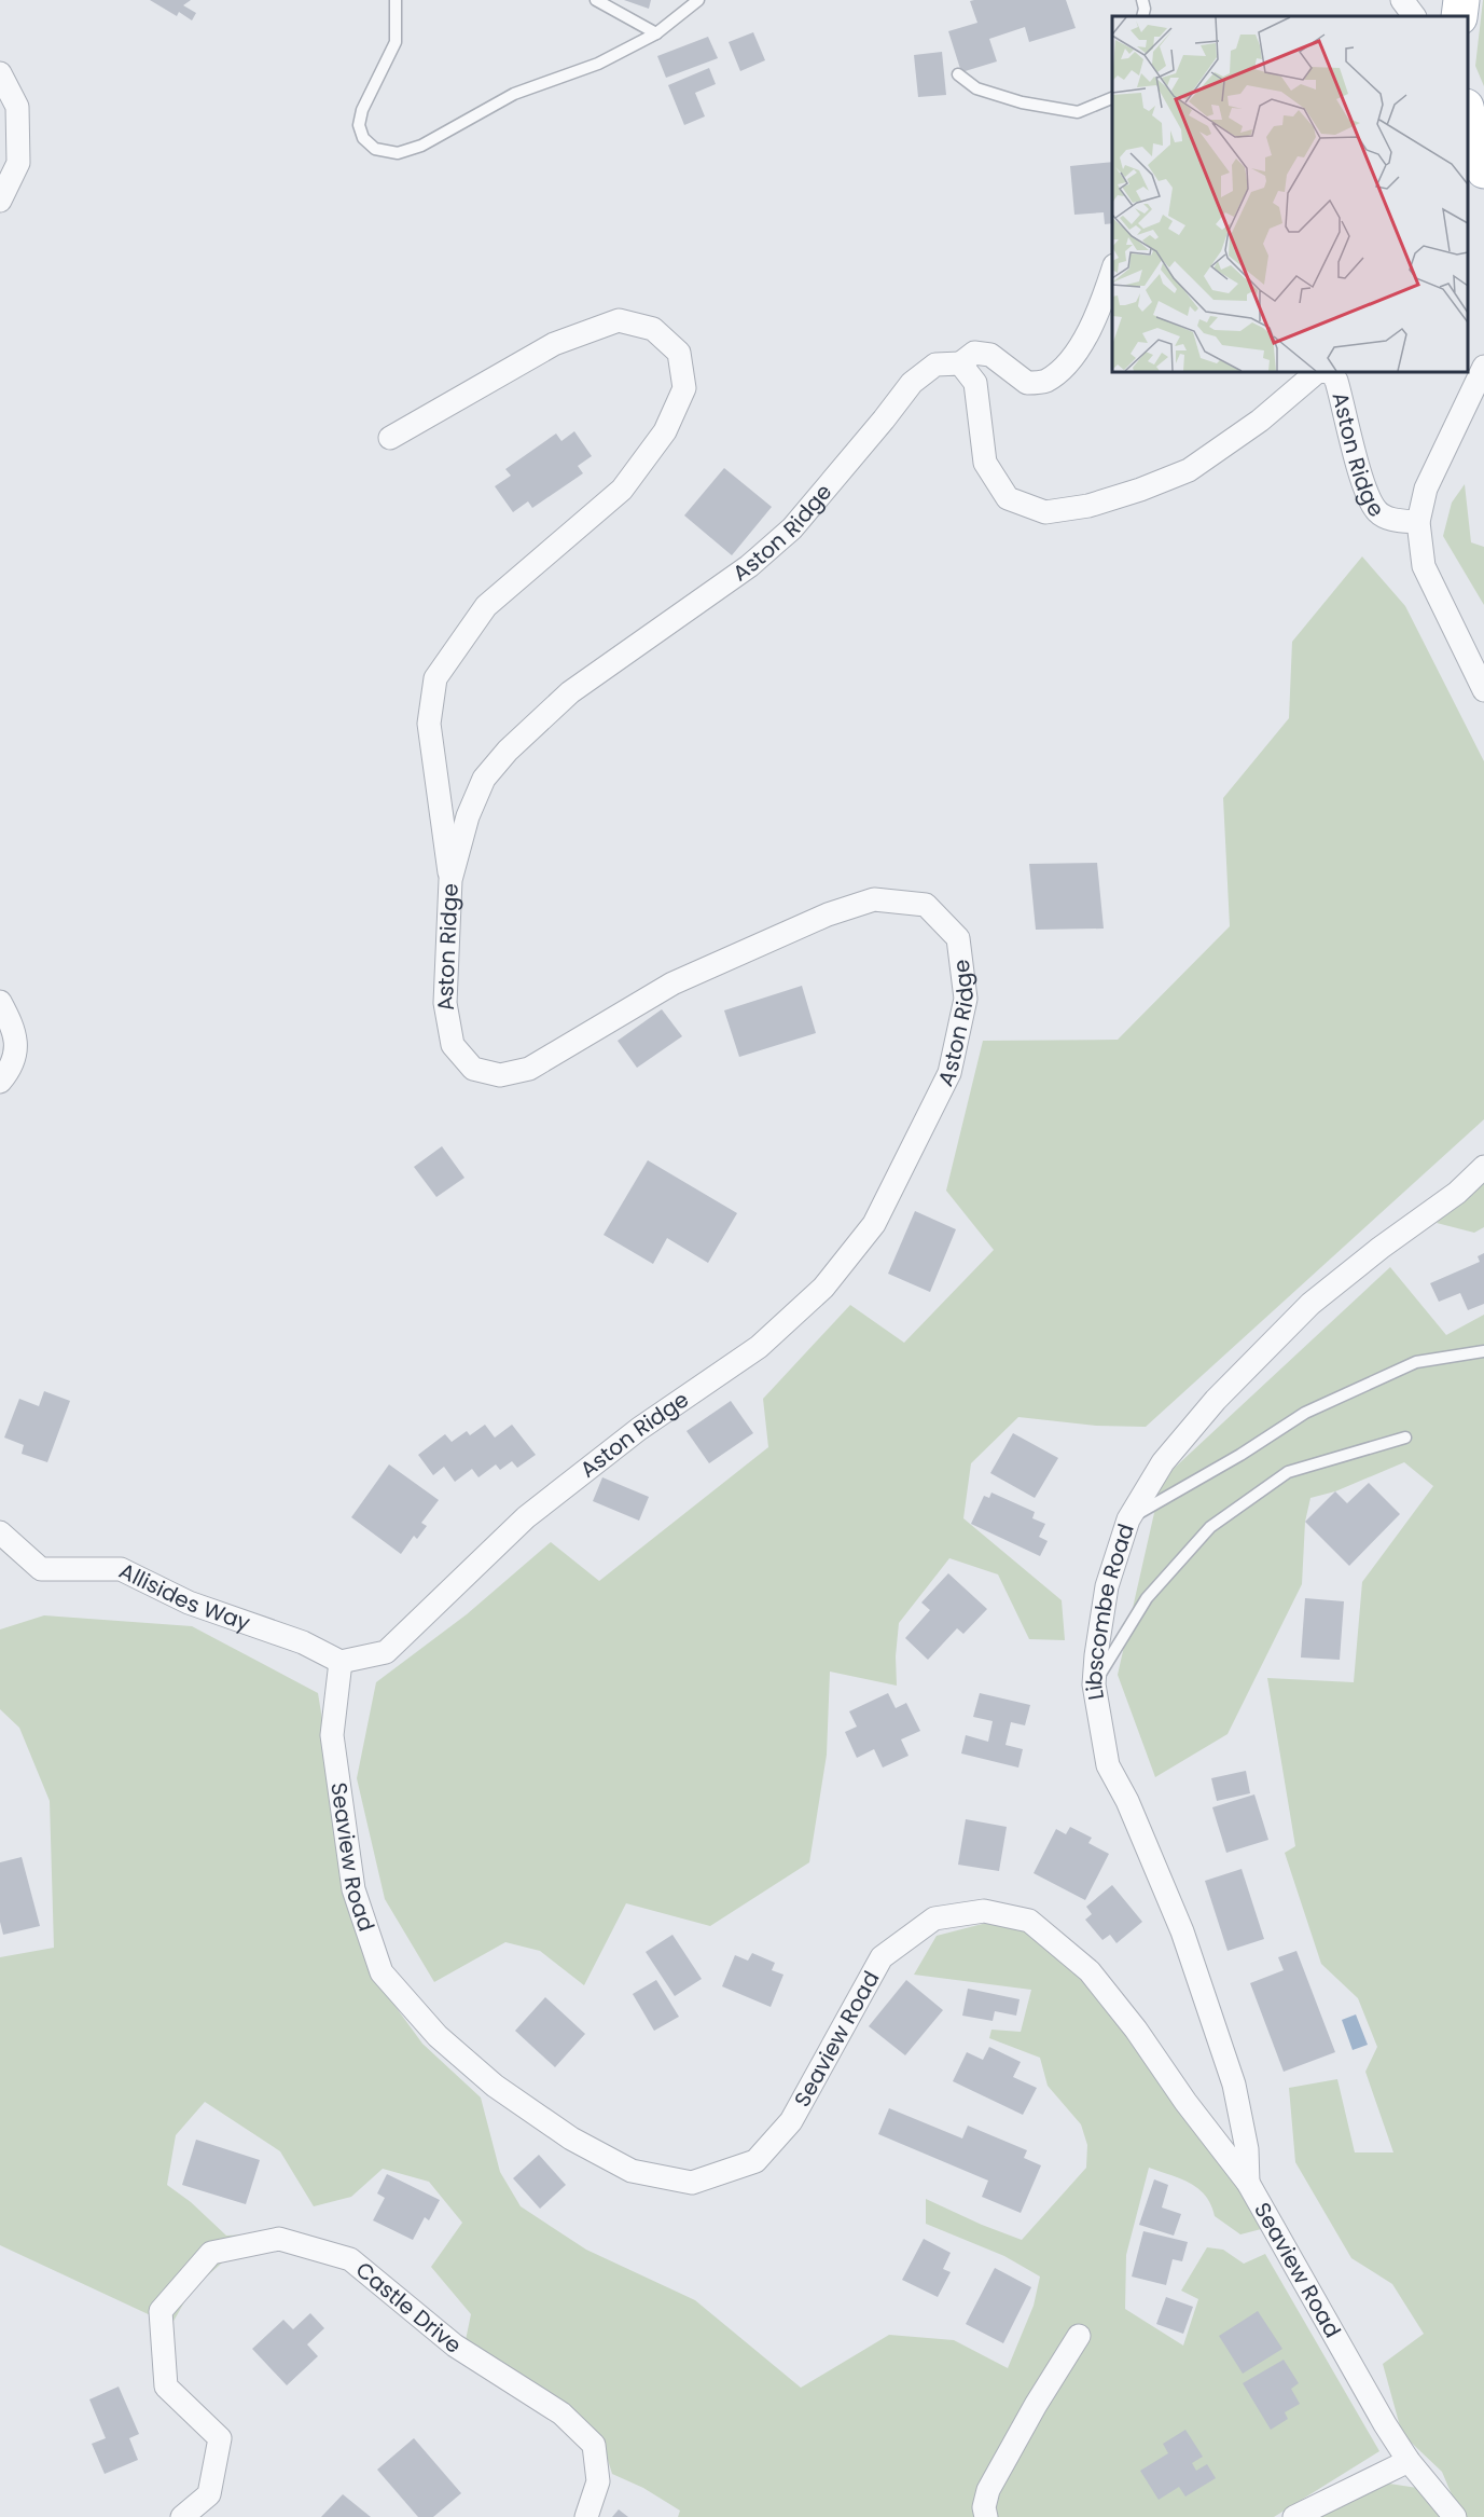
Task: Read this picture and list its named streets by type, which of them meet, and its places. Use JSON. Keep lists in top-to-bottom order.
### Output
{
  "streets": {
    "street": [
      "Aston Ridge",
      "Allisides Way",
      "Libscombe Road",
      "Seaview Road",
      "Castle Drive"
    ]
  },
  "crossings": [
    ["Aston Ridge", "Allisides Way"],
    ["Aston Ridge", "Seaview Road"],
    ["Allisides Way", "Seaview Road"],
    ["Libscombe Road", "Seaview Road"]
  ]
}
